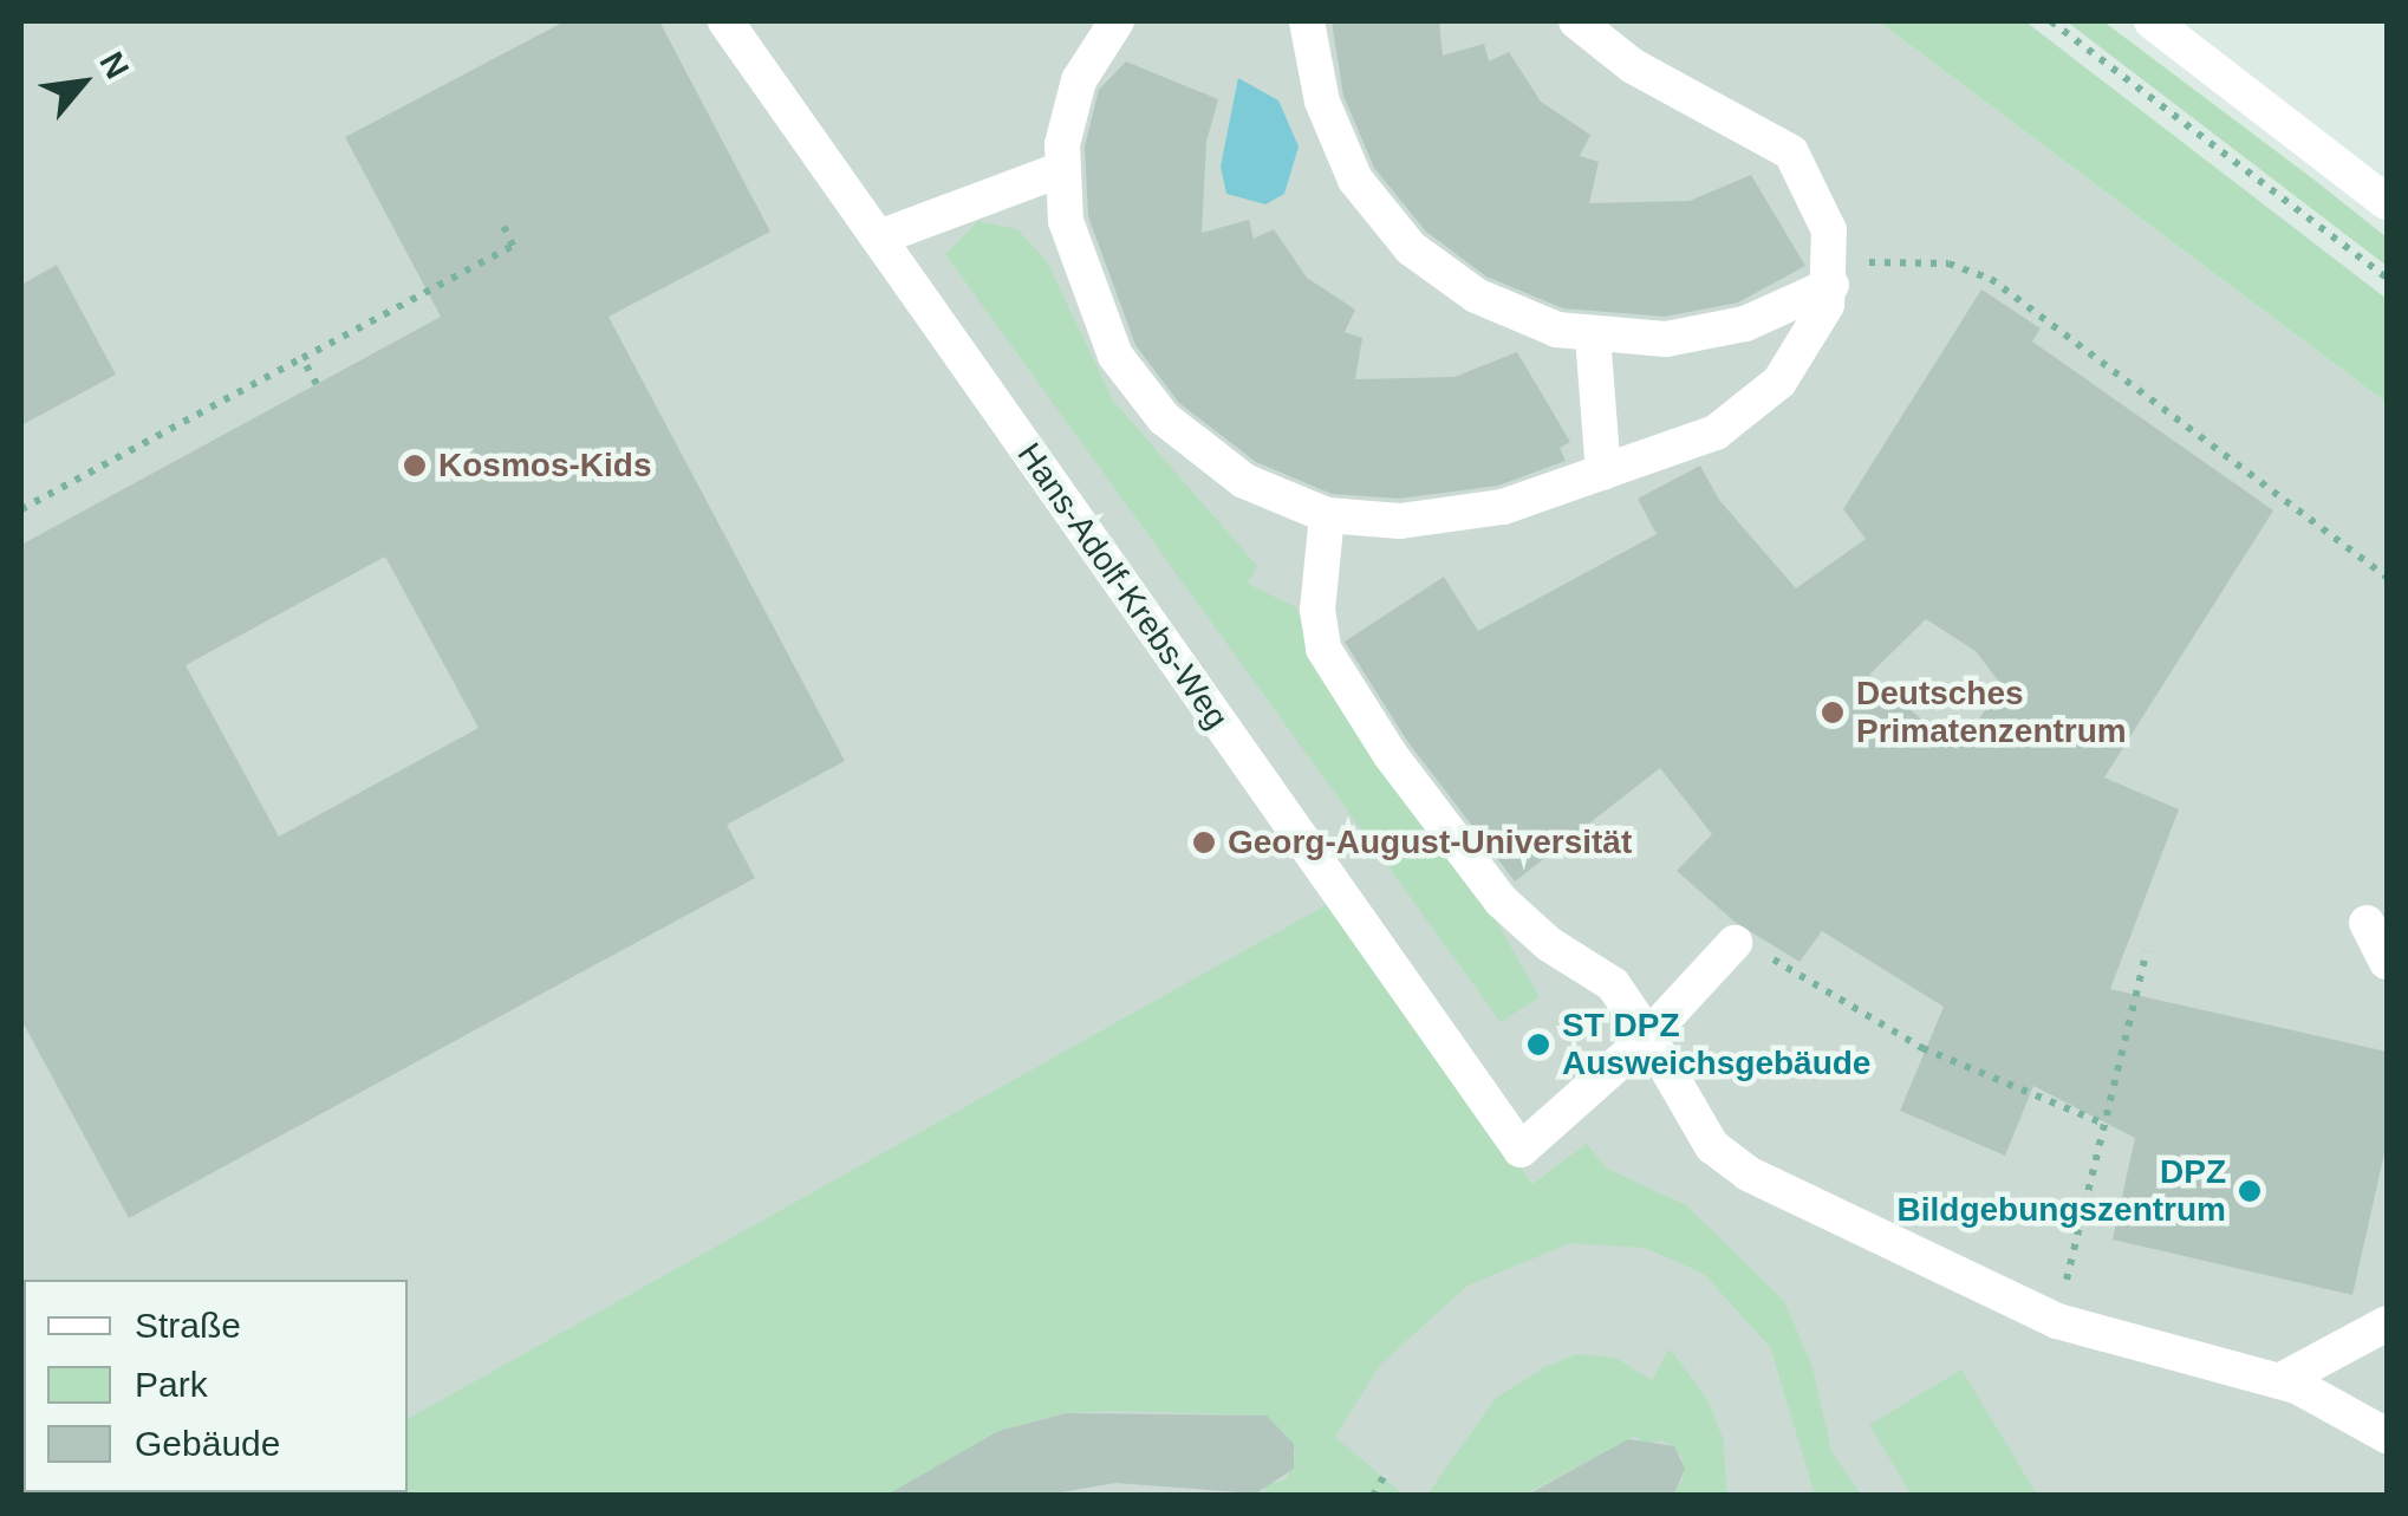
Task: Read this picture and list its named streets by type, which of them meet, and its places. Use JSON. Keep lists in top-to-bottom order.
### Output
{
  "streets": {
    "street": ["Hans-Adolf-Krebs-Weg"]
  },
  "places": [
    "Kosmos-Kids",
    "Deutsches Primatenzentrum",
    "Georg-August-Universität",
    "ST DPZ Ausweichsgebäude",
    "DPZ Bildgebungszentrum"
  ],
  "legend": ["Straße", "Park", "Gebäude"],
  "north": "top right"
}
